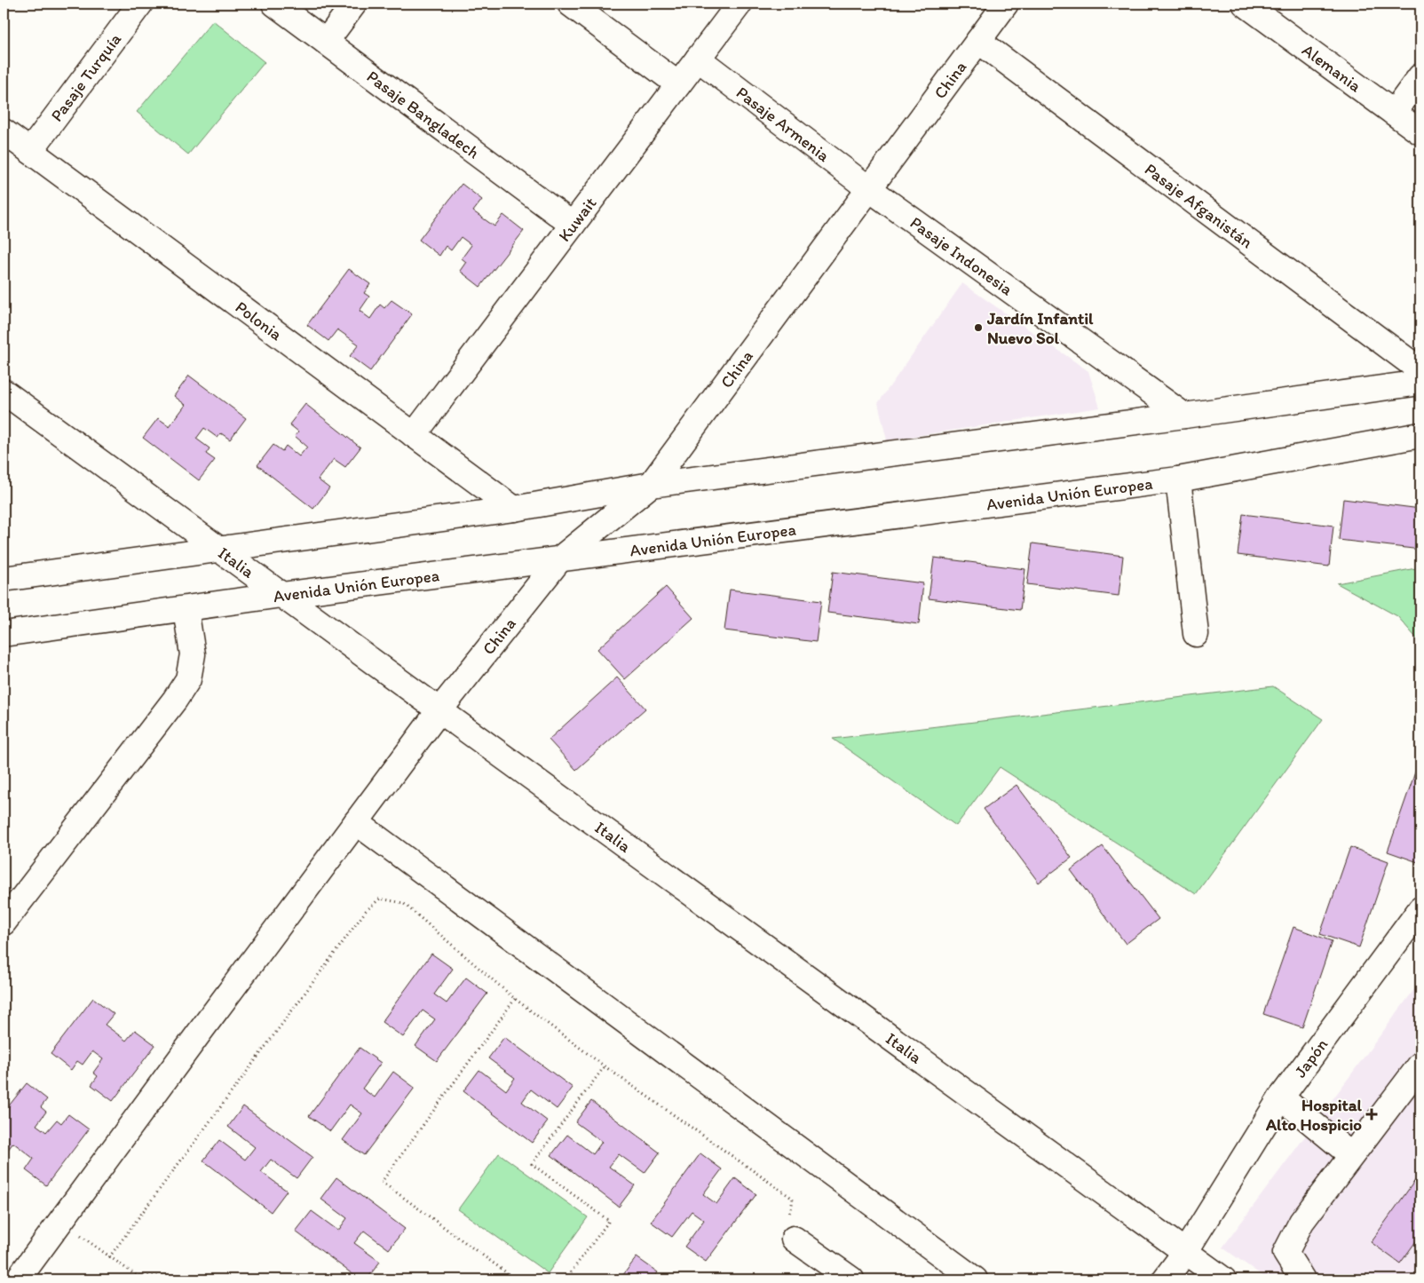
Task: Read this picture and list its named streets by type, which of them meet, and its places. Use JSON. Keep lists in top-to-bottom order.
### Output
{
  "streets": {
    "street": [
      "Alemania",
      "Pasaje Turquía",
      "China",
      "Pasaje Bangladech",
      "Pasaje Armenia",
      "Pasaje Afganistán",
      "Kuwait",
      "Pasaje Indonesia",
      "Polonia",
      "Avenida Unión Europea",
      "Italia",
      "Japón"
    ]
  },
  "crossings": [
    ["Pasaje Turquía", "Polonia"],
    ["China", "Pasaje Armenia"],
    ["China", "Pasaje Afganistán"],
    ["China", "Pasaje Indonesia"],
    ["China", "Avenida Unión Europea"],
    ["China", "Italia"],
    ["Pasaje Bangladech", "Kuwait"],
    ["Pasaje Armenia", "Kuwait"],
    ["Pasaje Armenia", "Pasaje Indonesia"],
    ["Kuwait", "Polonia"],
    ["Avenida Unión Europea", "Italia"],
    ["Italia", "Japón"]
  ],
  "places": {
    "other": ["Jardín Infantil Nuevo Sol"],
    "health": ["Hospital Alto Hospicio"]
  }
}
